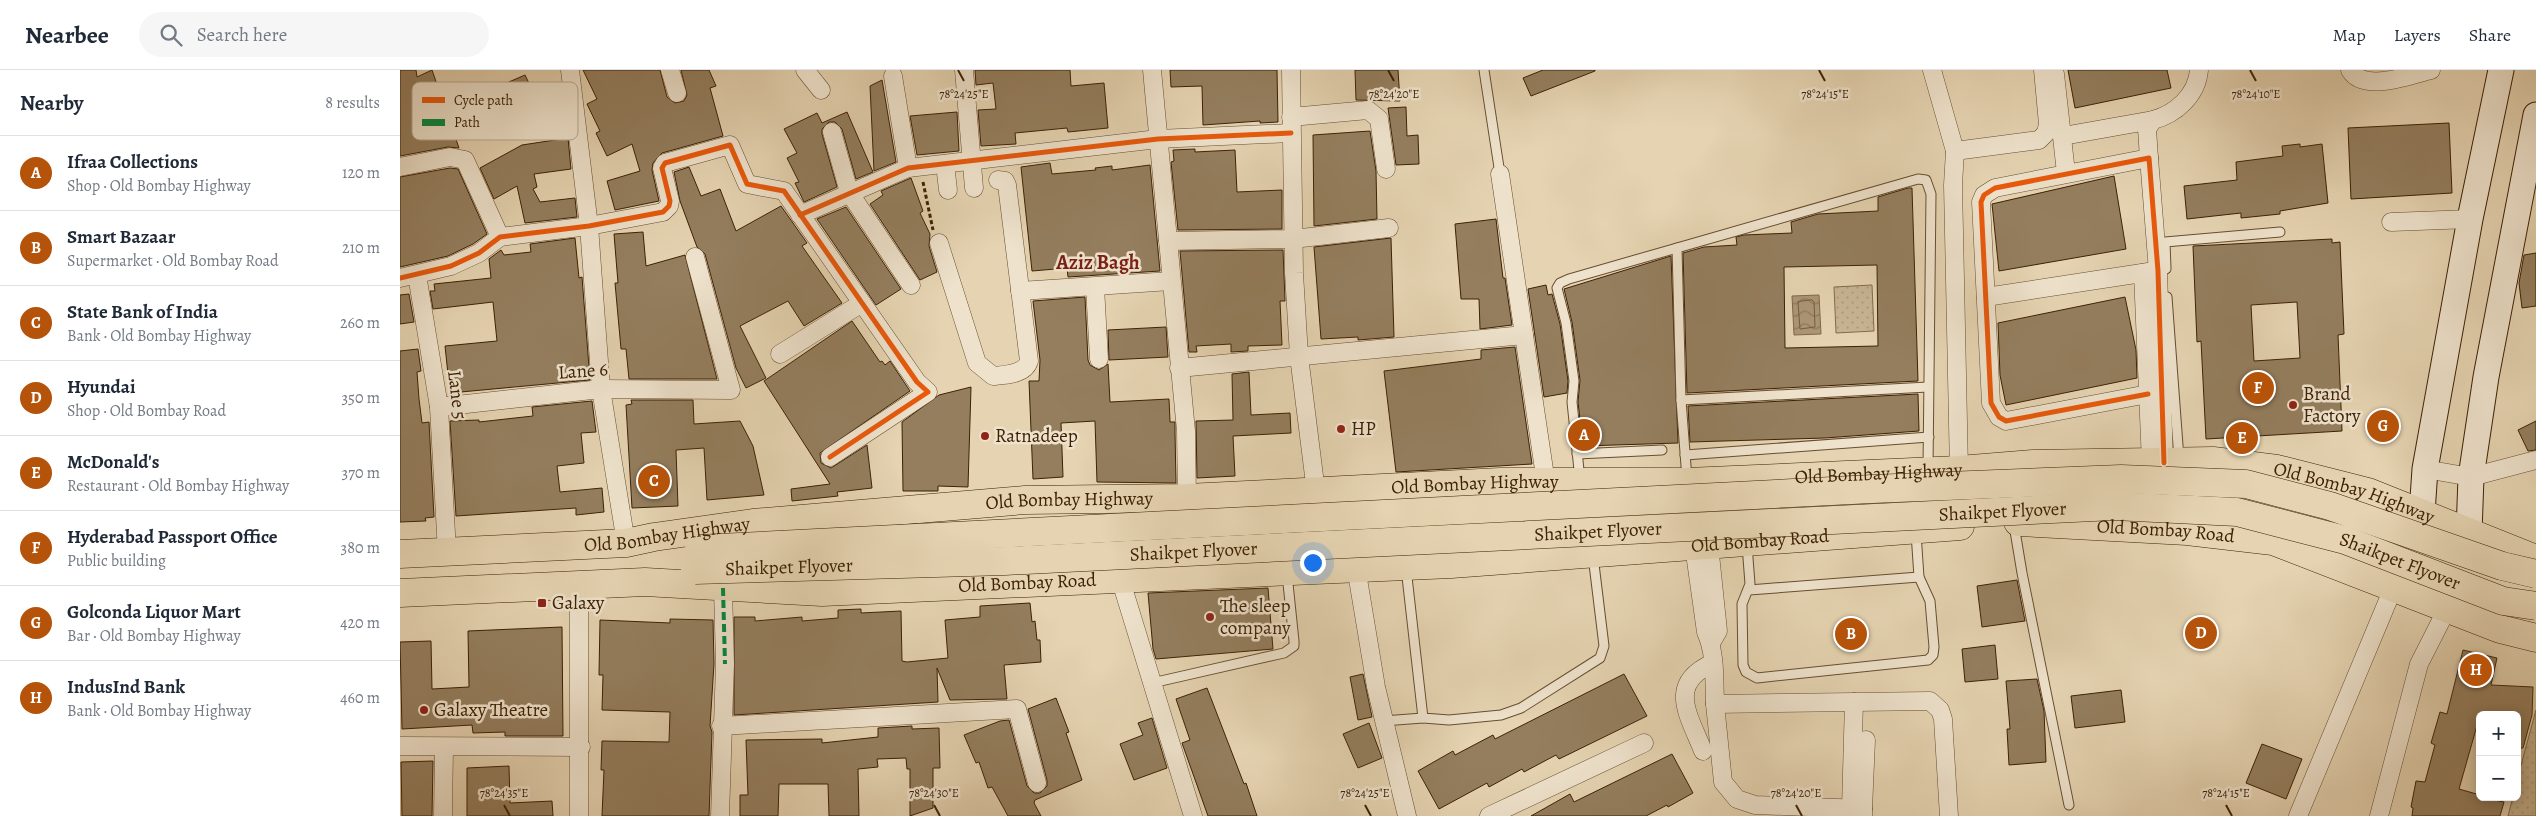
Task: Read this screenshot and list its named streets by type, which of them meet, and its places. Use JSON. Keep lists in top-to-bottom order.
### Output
{
  "streets": {
    "main road": ["Old Bombay Highway", "Shaikpet Flyover", "Old Bombay Road"],
    "street": ["Lane 6", "Lane 5"]
  },
  "crossings": [
    ["Lane 6", "Lane 5"],
    ["Lane 5", "Old Bombay Highway"],
    ["Old Bombay Highway", "Shaikpet Flyover"]
  ],
  "districts": ["Aziz Bagh"],
  "places": {
    "other": [
      "Brand Factory",
      "HP",
      "Ratnadeep",
      "The sleep company",
      "Galaxy Theatre"
    ],
    "transit": ["Galaxy"]
  },
  "legend": ["Cycle path", "Path"],
  "page": {
    "header": "Nearbee",
    "search": "Search here",
    "nav": ["Map", "Layers", "Share"],
    "heading": ["Nearby", "8 results"],
    "list": [
      {
        "mark": "A",
        "name": "Ifraa Collections",
        "note": "Shop · Old Bombay Highway",
        "value": "120 m"
      },
      {
        "mark": "B",
        "name": "Smart Bazaar",
        "note": "Supermarket · Old Bombay Road",
        "value": "210 m"
      },
      {
        "mark": "C",
        "name": "State Bank of India",
        "note": "Bank · Old Bombay Highway",
        "value": "260 m"
      },
      {
        "mark": "D",
        "name": "Hyundai",
        "note": "Shop · Old Bombay Road",
        "value": "350 m"
      },
      {
        "mark": "E",
        "name": "McDonald's",
        "note": "Restaurant · Old Bombay Highway",
        "value": "370 m"
      },
      {
        "mark": "F",
        "name": "Hyderabad Passport Office",
        "note": "Public building",
        "value": "380 m"
      },
      {
        "mark": "G",
        "name": "Golconda Liquor Mart",
        "note": "Bar · Old Bombay Highway",
        "value": "420 m"
      },
      {
        "mark": "H",
        "name": "IndusInd Bank",
        "note": "Bank · Old Bombay Highway",
        "value": "460 m"
      }
    ],
    "pins": [
      "F",
      "G",
      "A",
      "E",
      "C",
      "D",
      "B",
      "H"
    ],
    "map_buttons": ["+", "−"]
  },
  "coordinates": [
    "78°24'25\"E",
    "78°24'20\"E",
    "78°24'15\"E",
    "78°24'10\"E",
    "78°24'35\"E",
    "78°24'30\"E"
  ]
}
